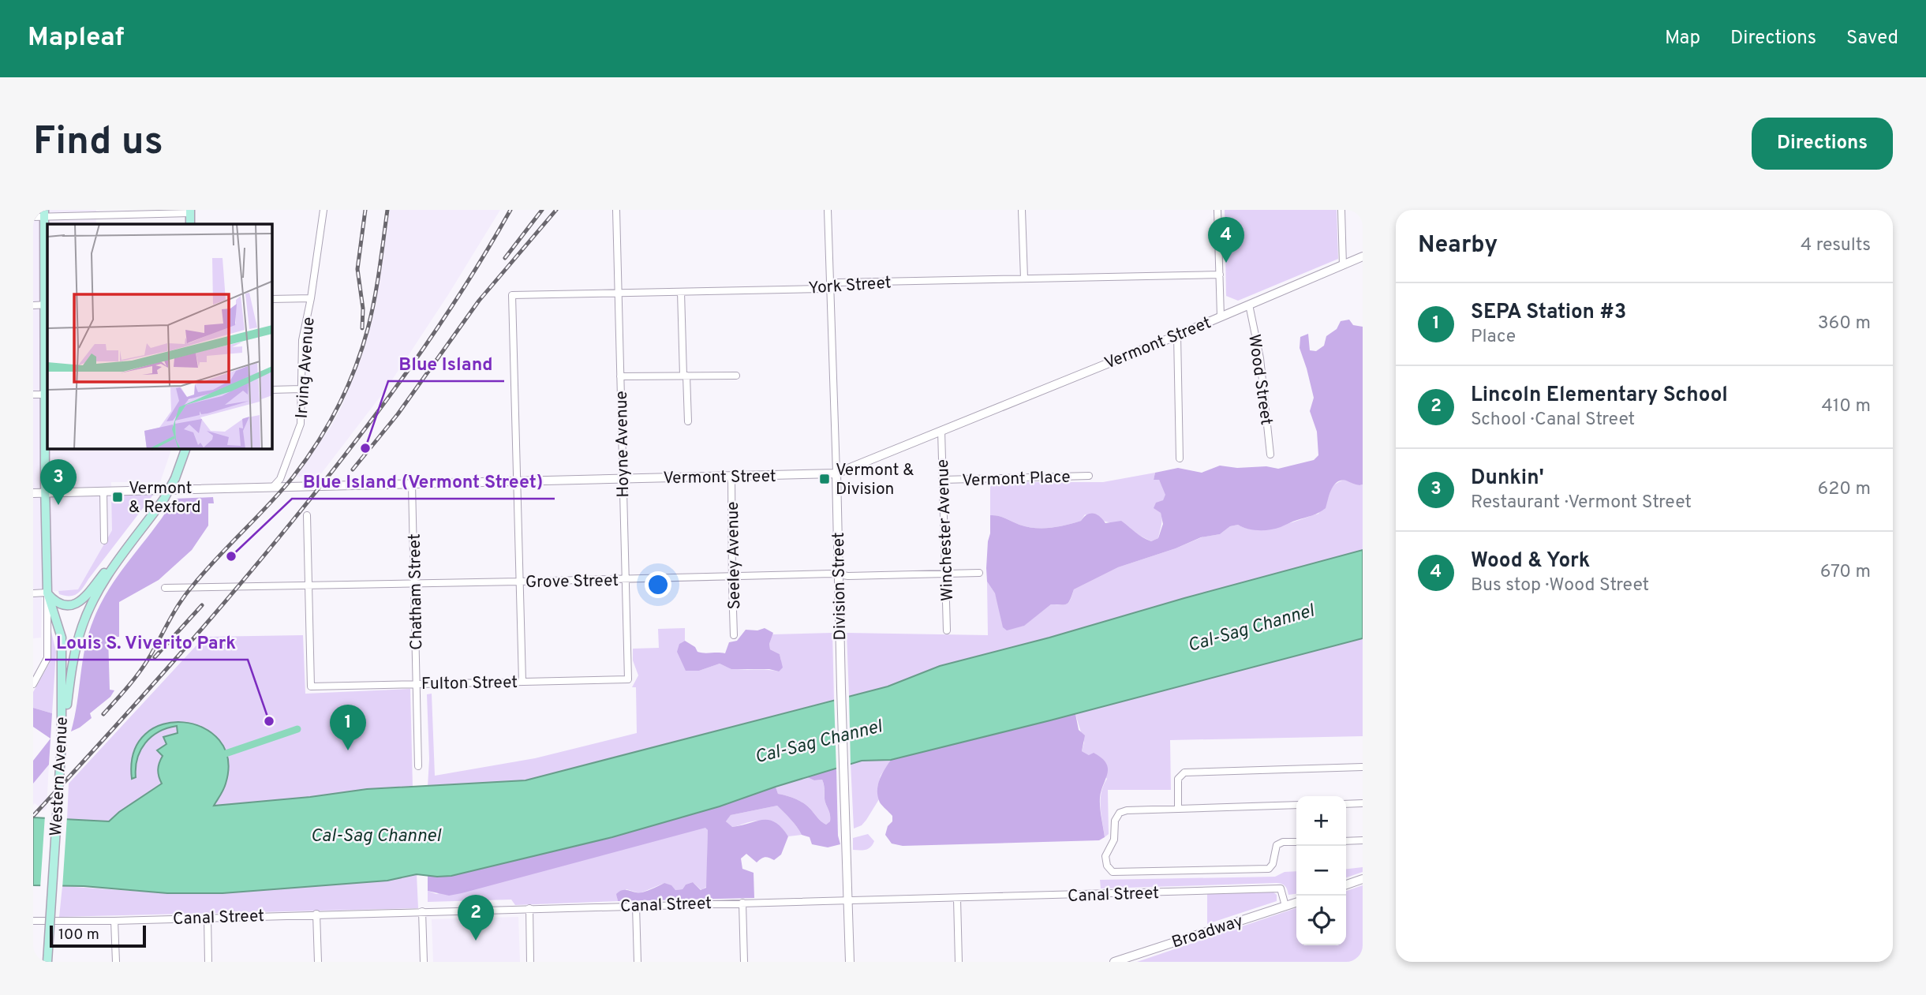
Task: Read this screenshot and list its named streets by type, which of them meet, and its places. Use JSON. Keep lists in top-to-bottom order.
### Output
{
  "streets": {
    "main road": ["Western Avenue"],
    "street": [
      "York Street",
      "Vermont Street",
      "Irving Avenue",
      "Wood Street",
      "Hoyne Avenue",
      "Vermont Place",
      "Winchester Avenue",
      "Seeley Avenue",
      "Grove Street",
      "Division Street",
      "Chatham Street",
      "Fulton Street",
      "Canal Street",
      "Broadway"
    ]
  },
  "crossings": [
    ["York Street", "Vermont Street"],
    ["York Street", "Hoyne Avenue"],
    ["York Street", "Division Street"],
    ["Vermont Street", "Irving Avenue"],
    ["Vermont Street", "Wood Street"],
    ["Vermont Street", "Hoyne Avenue"],
    ["Vermont Street", "Winchester Avenue"],
    ["Vermont Street", "Seeley Avenue"],
    ["Vermont Street", "Division Street"],
    ["Vermont Street", "Chatham Street"],
    ["Vermont Street", "Western Avenue"],
    ["Hoyne Avenue", "Grove Street"],
    ["Hoyne Avenue", "Fulton Street"],
    ["Vermont Place", "Winchester Avenue"],
    ["Winchester Avenue", "Grove Street"],
    ["Seeley Avenue", "Grove Street"],
    ["Grove Street", "Division Street"],
    ["Grove Street", "Chatham Street"],
    ["Grove Street", "Fulton Street"],
    ["Division Street", "Canal Street"],
    ["Chatham Street", "Fulton Street"],
    ["Canal Street", "Broadway"]
  ],
  "water": ["Cal-Sag Channel"],
  "places": {
    "other": ["Blue Island", "Blue Island (Vermont Street)", "Louis S. Viverito Park"],
    "transit": ["Vermont & Division", "Vermont & Rexford"]
  },
  "scale_bar": "100 m",
  "page": {
    "header": "Mapleaf",
    "nav": ["Map", "Directions", "Saved"],
    "buttons": "Directions",
    "title": "Find us",
    "heading": ["Nearby", "4 results"],
    "pins": [
      "4",
      "3",
      "1",
      "2"
    ],
    "list": [
      {
        "mark": "1",
        "name": "SEPA Station #3",
        "note": "Place",
        "value": "360 m"
      },
      {
        "mark": "2",
        "name": "Lincoln Elementary School",
        "note": "School · Canal Street",
        "value": "410 m"
      },
      {
        "mark": "3",
        "name": "Dunkin'",
        "note": "Restaurant · Vermont Street",
        "value": "620 m"
      },
      {
        "mark": "4",
        "name": "Wood & York",
        "note": "Bus stop · Wood Street",
        "value": "670 m"
      }
    ],
    "map_buttons": ["+", "−"],
    "scale": "100 m"
  }
}
